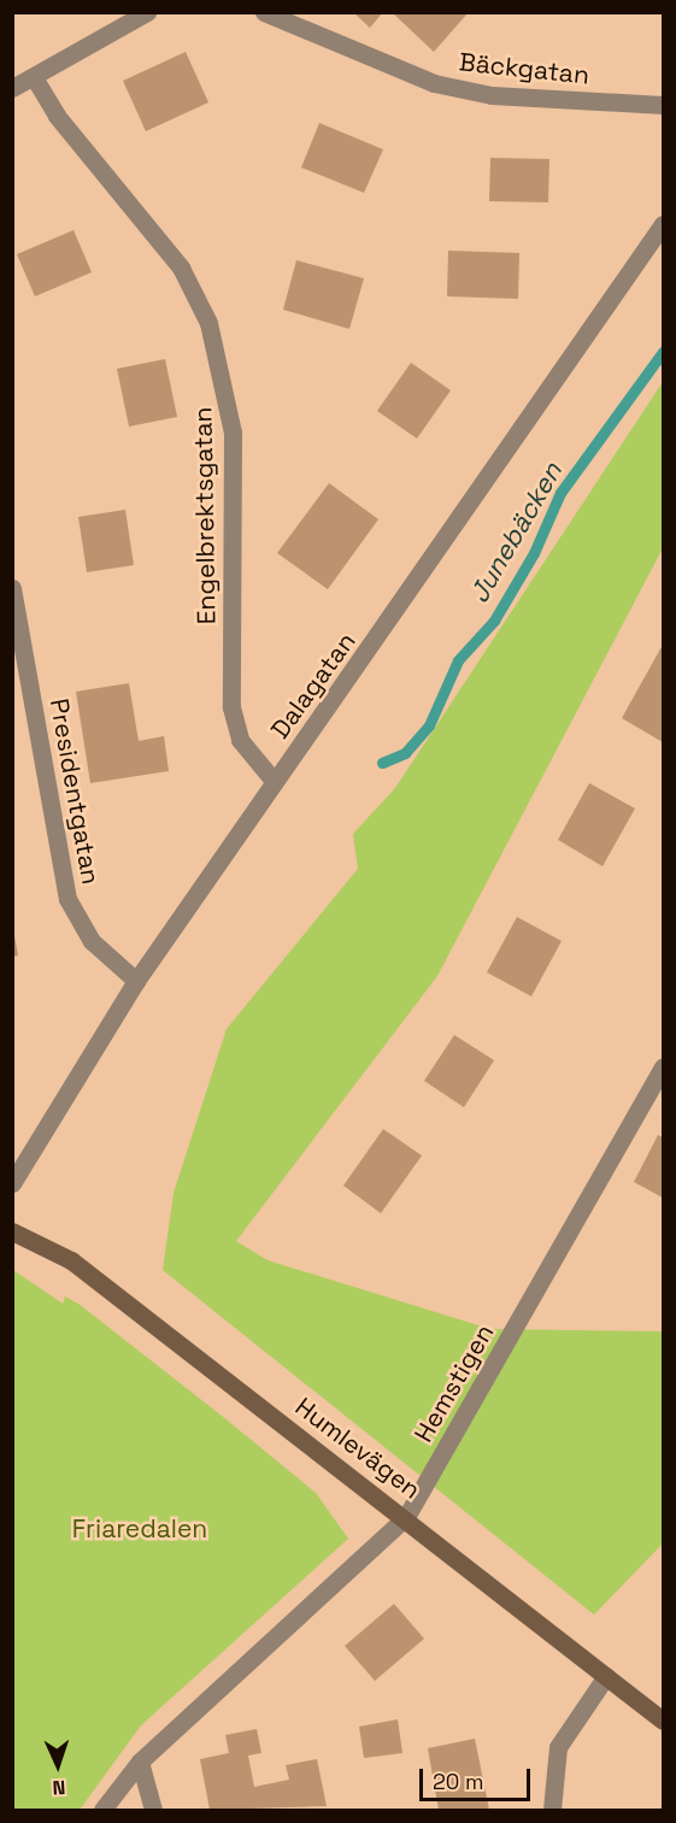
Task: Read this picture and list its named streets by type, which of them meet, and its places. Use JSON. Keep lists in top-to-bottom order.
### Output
{
  "streets": {
    "street": [
      "Bäckgatan",
      "Engelbrektsgatan",
      "Dalagatan",
      "Presidentgatan",
      "Hemstigen",
      "Humlevägen"
    ]
  },
  "crossings": [
    ["Engelbrektsgatan", "Dalagatan"],
    ["Dalagatan", "Presidentgatan"],
    ["Hemstigen", "Humlevägen"]
  ],
  "water": ["Junebäcken"],
  "parks": ["Friaredalen"],
  "scale_bar": "20 m",
  "north": "bottom"
}
